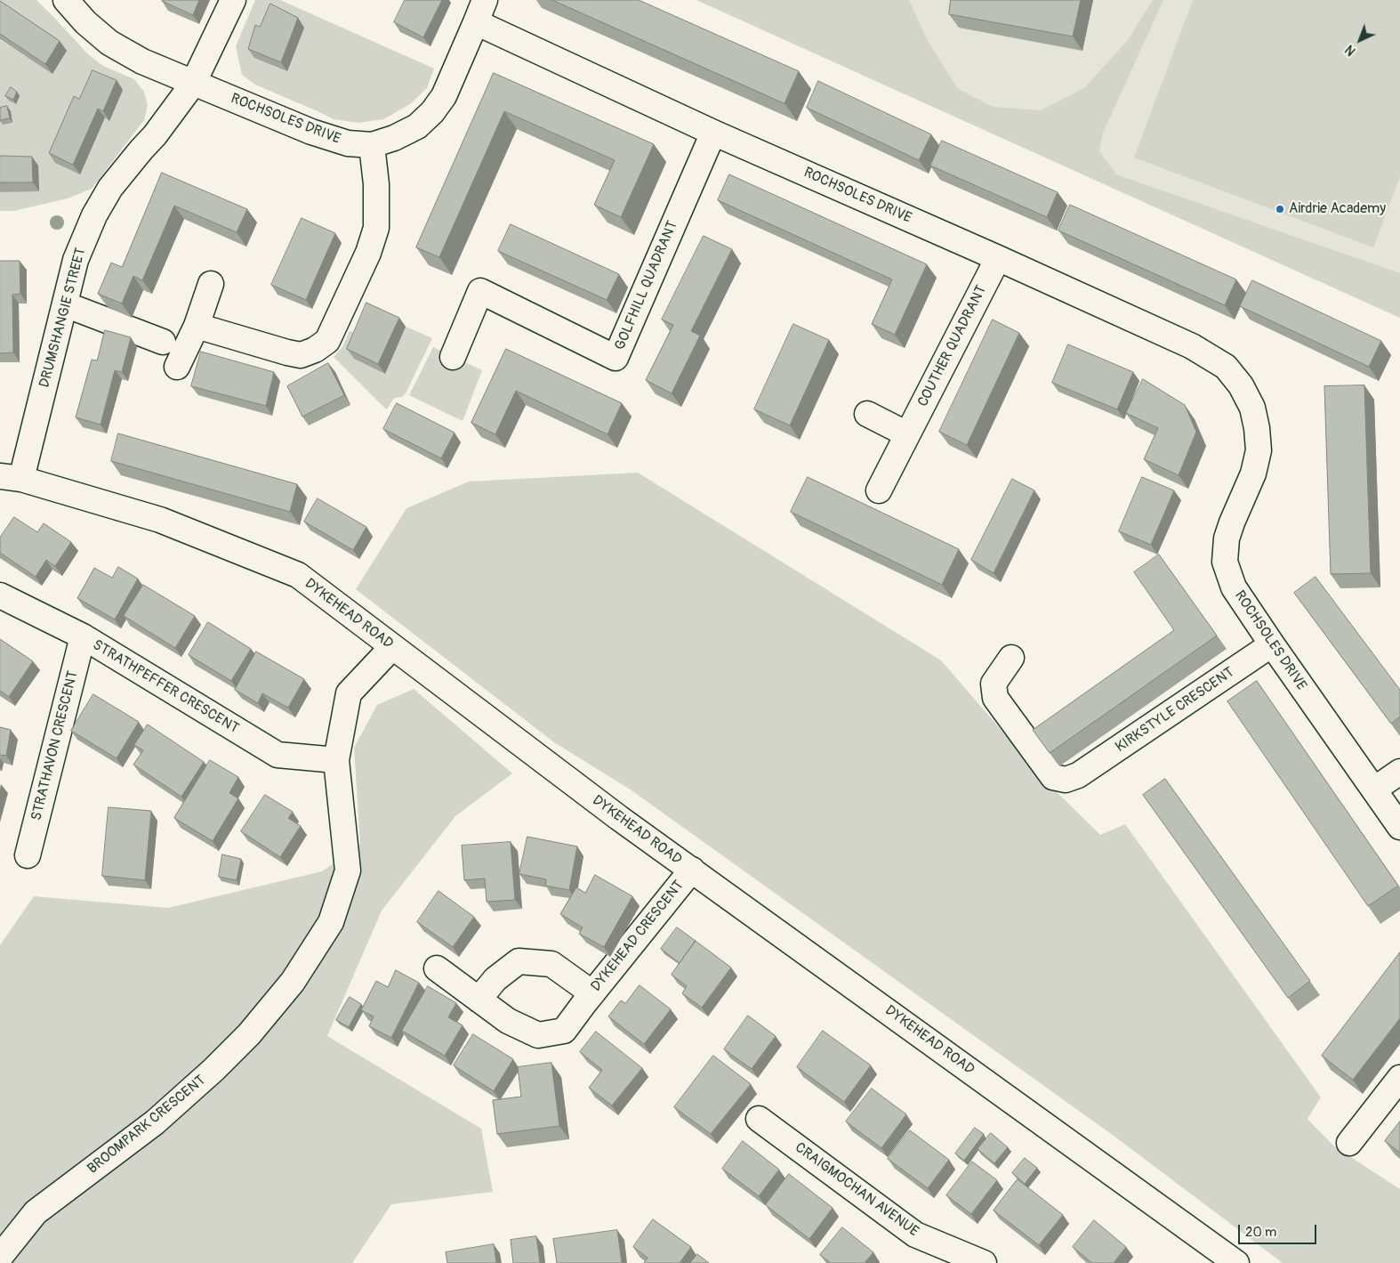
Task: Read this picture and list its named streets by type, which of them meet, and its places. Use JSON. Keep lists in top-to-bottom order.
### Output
{
  "streets": {
    "street": [
      "ROCHSOLES DRIVE",
      "GOLFHILL QUADRANT",
      "DRUMSHANGIE STREET",
      "COUTHER QUADRANT",
      "DYKEHEAD ROAD",
      "STRATHPEFFER CRESCENT",
      "KIRKSTYLE CRESCENT",
      "STRATHAVON CRESCENT",
      "DYKEHEAD CRESCENT",
      "BROOMPARK CRESCENT",
      "CRAIGMOCHAN AVENUE"
    ]
  },
  "crossings": [
    ["ROCHSOLES DRIVE", "GOLFHILL QUADRANT"],
    ["ROCHSOLES DRIVE", "DRUMSHANGIE STREET"],
    ["ROCHSOLES DRIVE", "COUTHER QUADRANT"],
    ["ROCHSOLES DRIVE", "KIRKSTYLE CRESCENT"],
    ["DRUMSHANGIE STREET", "DYKEHEAD ROAD"],
    ["DYKEHEAD ROAD", "DYKEHEAD CRESCENT"],
    ["DYKEHEAD ROAD", "BROOMPARK CRESCENT"],
    ["STRATHPEFFER CRESCENT", "STRATHAVON CRESCENT"],
    ["STRATHPEFFER CRESCENT", "BROOMPARK CRESCENT"]
  ],
  "places": ["Airdrie Academy"],
  "scale_bar": "20 m",
  "north": "bottom left"
}
